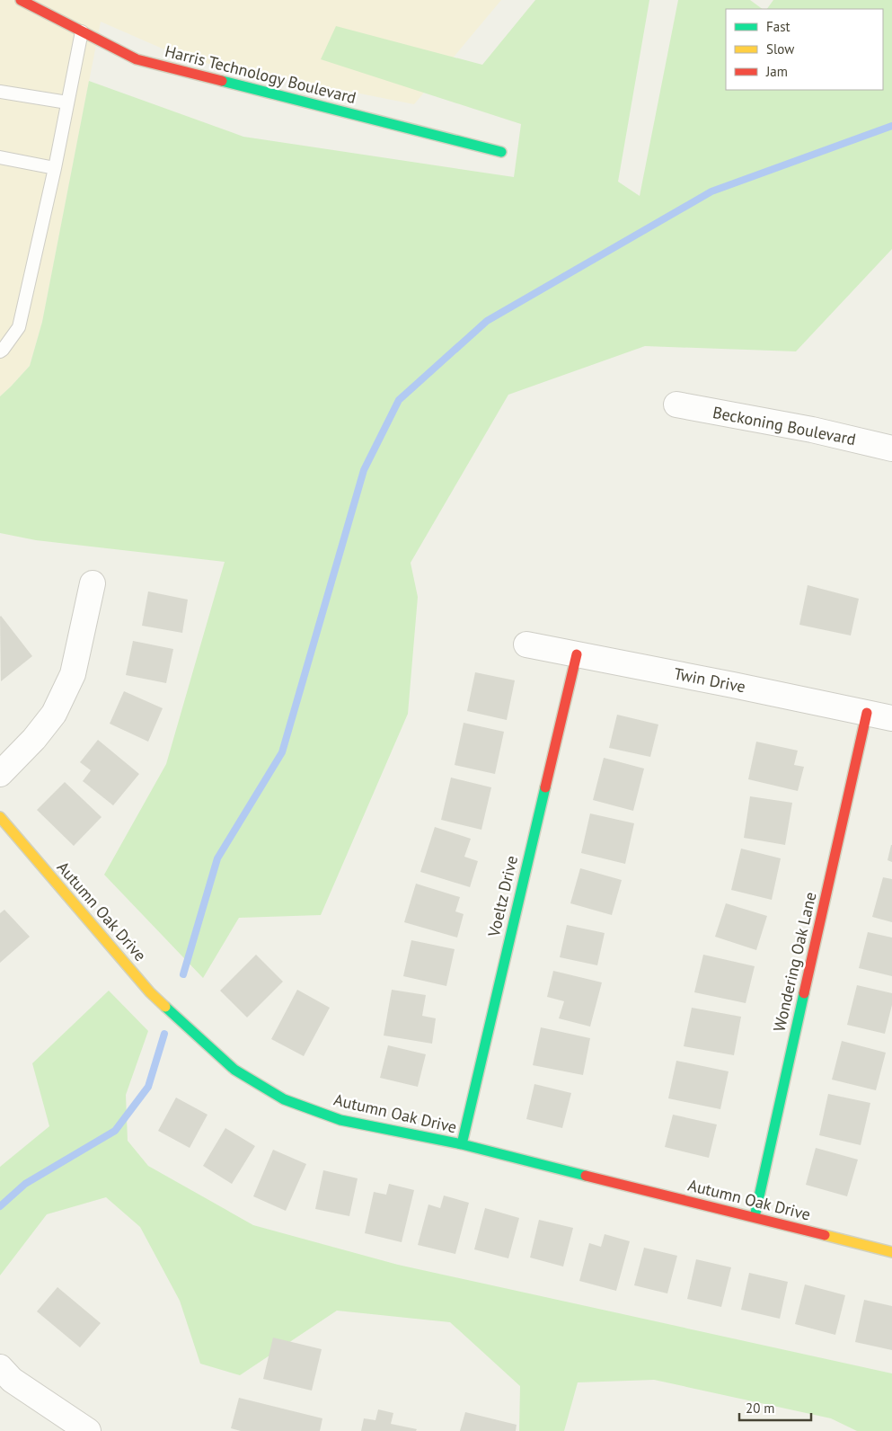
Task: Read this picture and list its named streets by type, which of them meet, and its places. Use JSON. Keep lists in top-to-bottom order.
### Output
{
  "streets": {
    "street": [
      "Harris Technology Boulevard",
      "Beckoning Boulevard",
      "Twin Drive",
      "Voeltz Drive",
      "Autumn Oak Drive",
      "Wondering Oak Lane"
    ]
  },
  "crossings": [
    ["Twin Drive", "Voeltz Drive"],
    ["Twin Drive", "Wondering Oak Lane"],
    ["Voeltz Drive", "Autumn Oak Drive"],
    ["Autumn Oak Drive", "Wondering Oak Lane"]
  ],
  "legend": ["Fast", "Slow", "Jam"],
  "scale_bar": "20 m"
}
